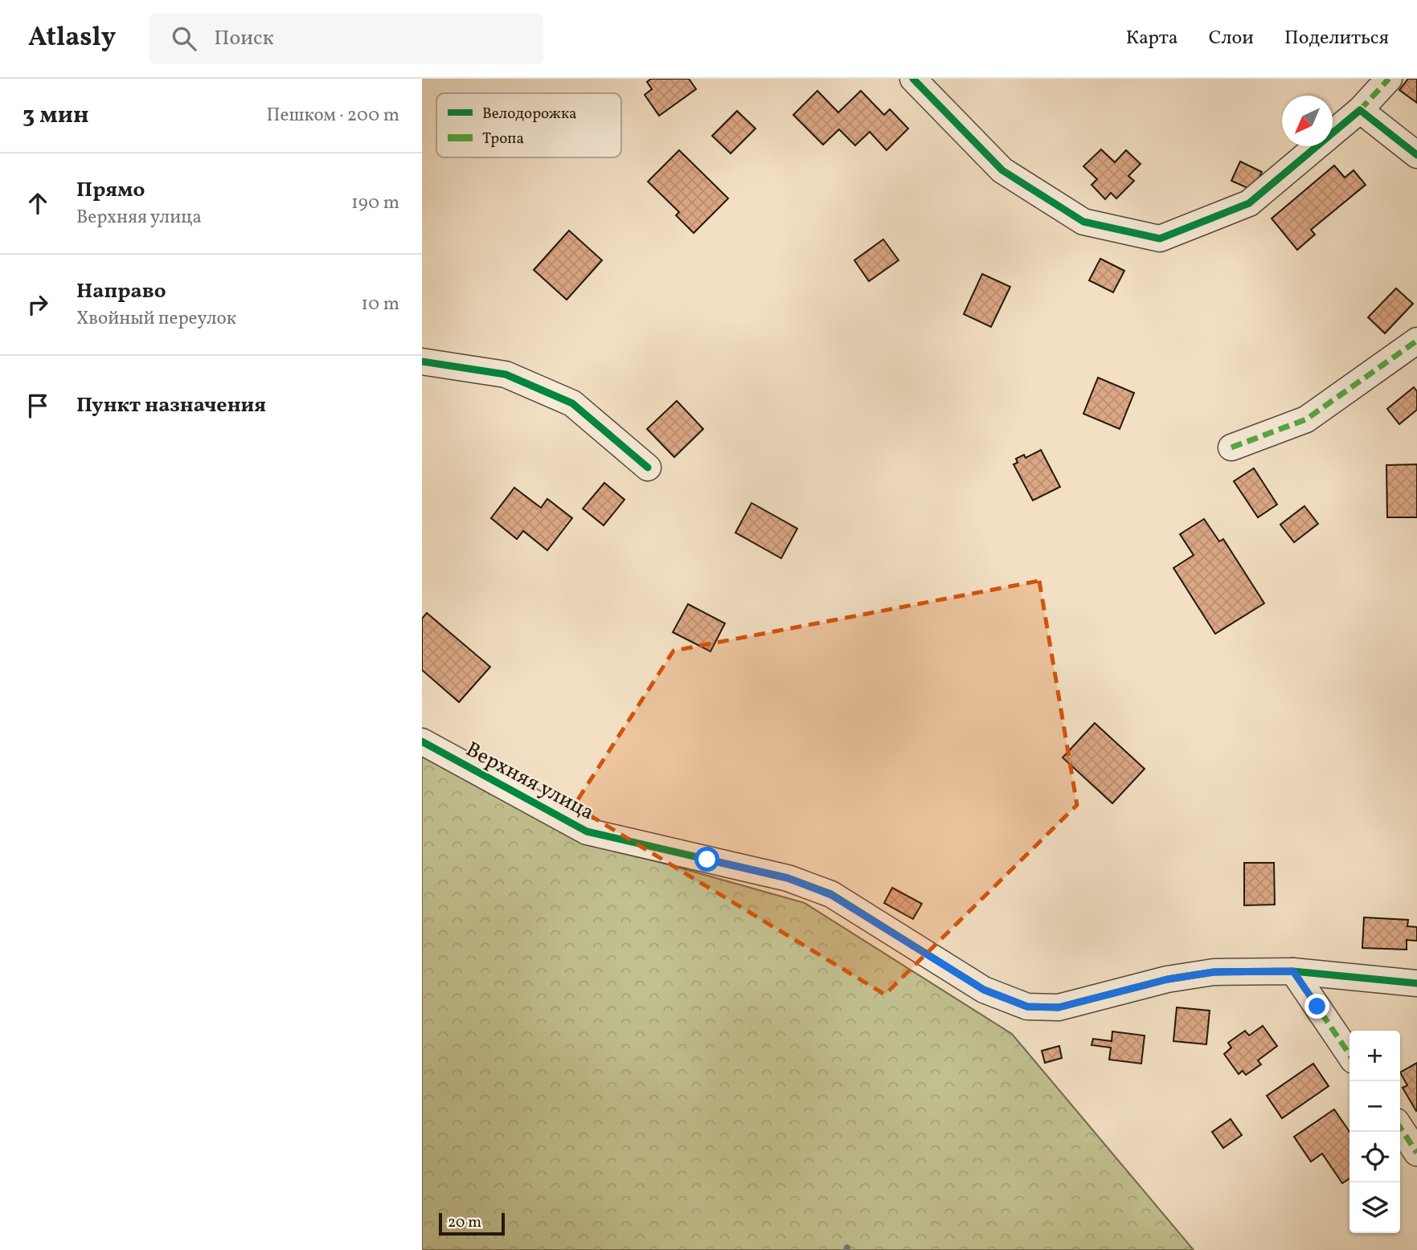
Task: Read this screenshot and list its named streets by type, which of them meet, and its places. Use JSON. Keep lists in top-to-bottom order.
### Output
{
  "streets": {
    "street": ["Верхняя улица"]
  },
  "legend": ["Велодорожка", "Тропа"],
  "scale_bar": "20 m",
  "north": "bottom left",
  "page": {
    "header": "Atlasly",
    "search": "Поиск",
    "nav": ["Карта", "Слои", "Поделиться"],
    "heading": ["3 мин", "Пешком · 200 m"],
    "list": [
      ["Прямо", "Верхняя улица", "190 m"],
      ["Направо", "Хвойный переулок", "10 m"],
      "Пункт назначения"
    ],
    "map_buttons": ["+", "−"],
    "scale": "20 m"
  }
}
